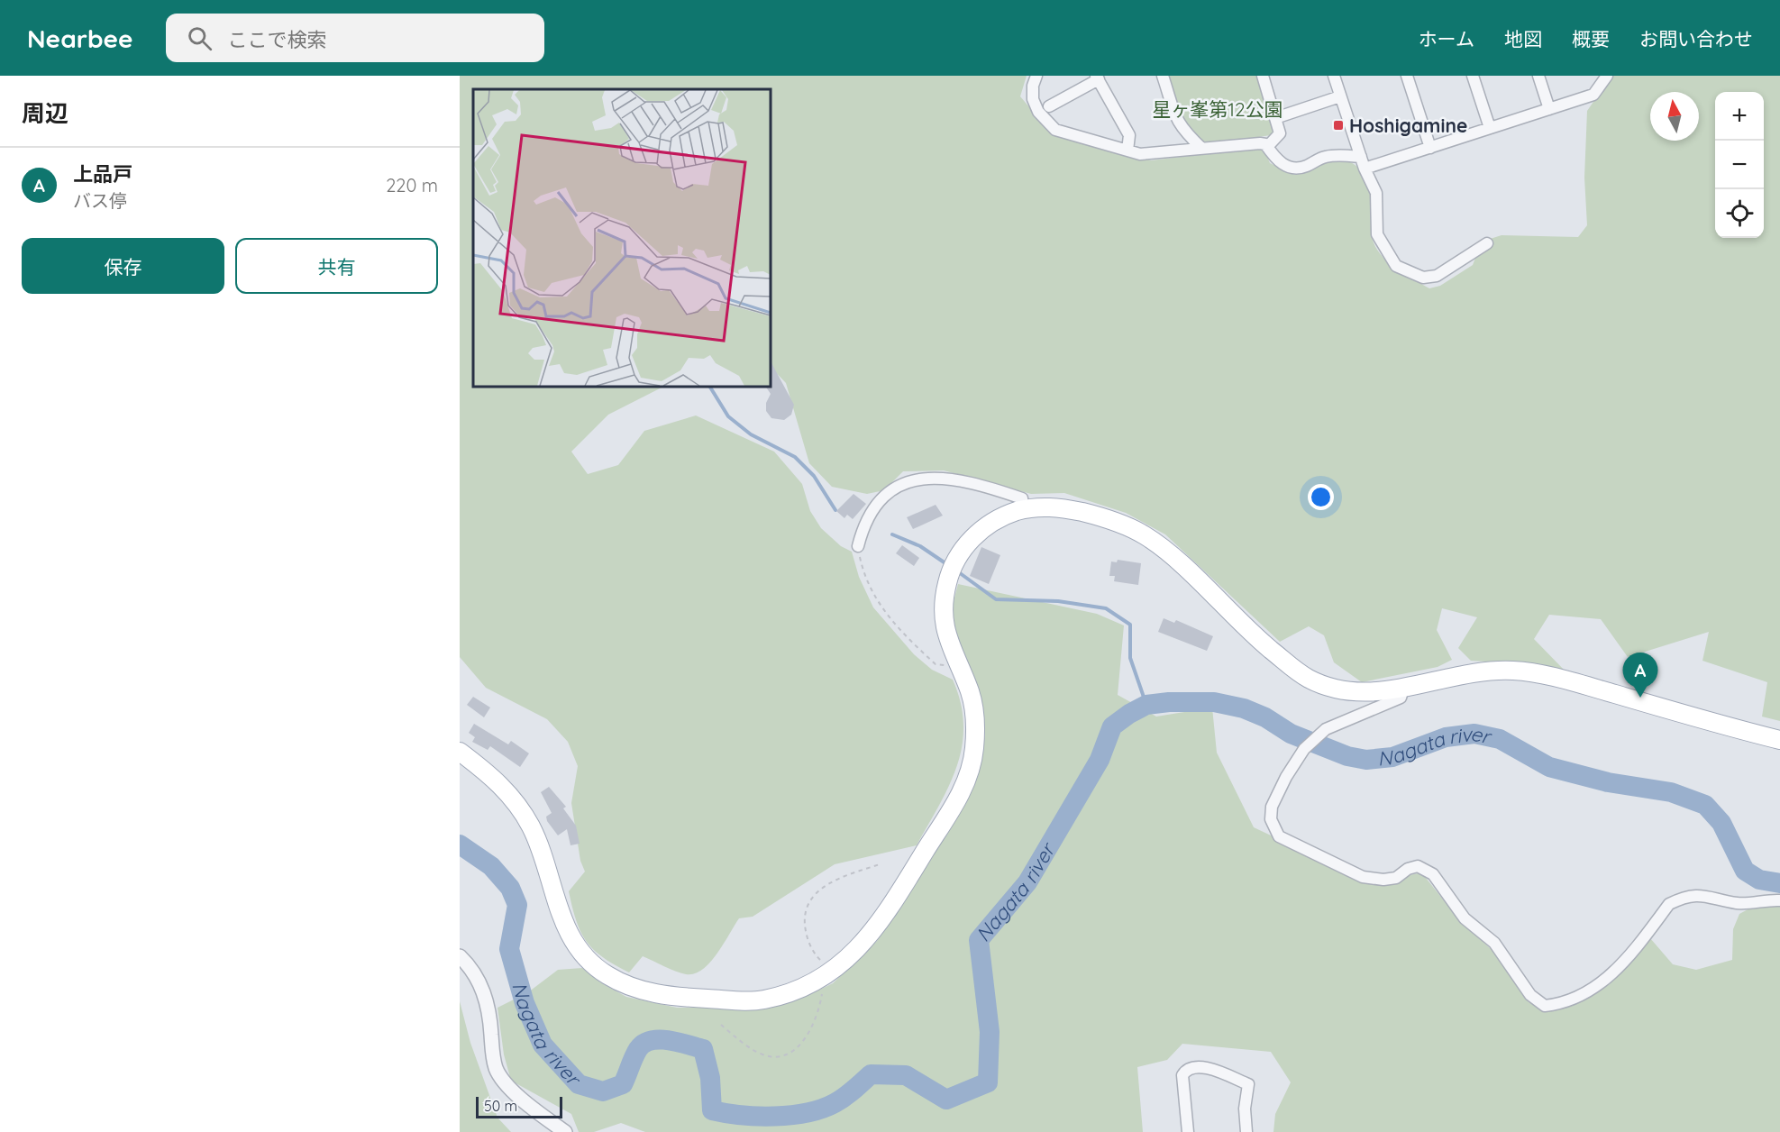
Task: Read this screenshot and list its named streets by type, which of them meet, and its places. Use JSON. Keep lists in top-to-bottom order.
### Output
{
  "water": ["Nagata river"],
  "parks": ["星ヶ峯第12公園"],
  "places": {
    "transit": ["Hoshigamine"]
  },
  "scale_bar": "50 m",
  "north": "top",
  "page": {
    "header": "Nearbee",
    "search": "ここで検索",
    "nav": [
      "ホーム",
      "地図",
      "概要",
      "お問い合わせ"
    ],
    "heading": "周辺",
    "map_buttons": ["+", "−"],
    "list": [
      {
        "mark": "A",
        "name": "上品戸",
        "note": "バス停",
        "value": "220 m"
      }
    ],
    "buttons": ["保存", "共有"],
    "pins": "A",
    "scale": "50 m"
  }
}
